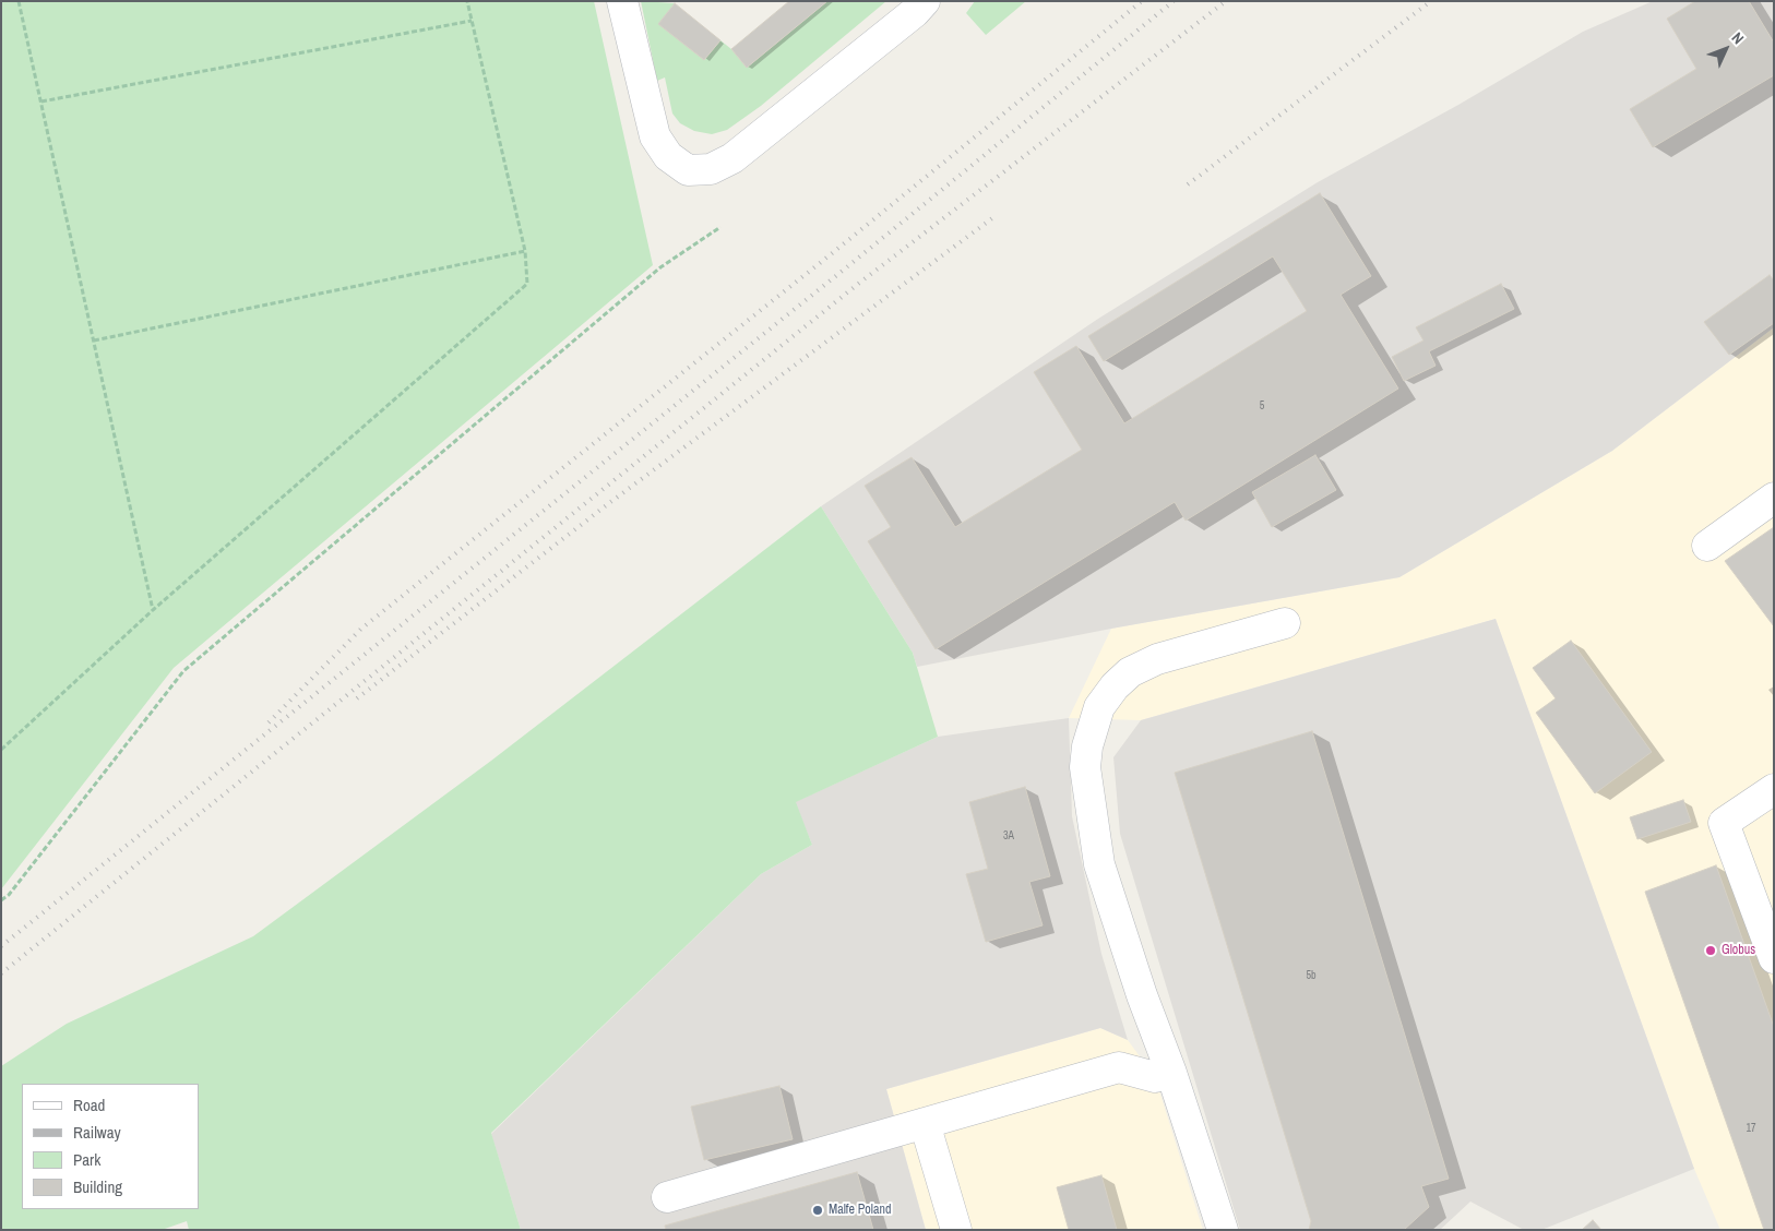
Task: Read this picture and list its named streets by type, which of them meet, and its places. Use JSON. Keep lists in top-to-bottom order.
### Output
{
  "places": ["Globus", "Malfe Poland"],
  "house_numbers": [
    "5",
    "3A",
    "5b",
    "17"
  ],
  "legend": [
    "Road",
    "Railway",
    "Park",
    "Building"
  ],
  "north": "top right"
}
